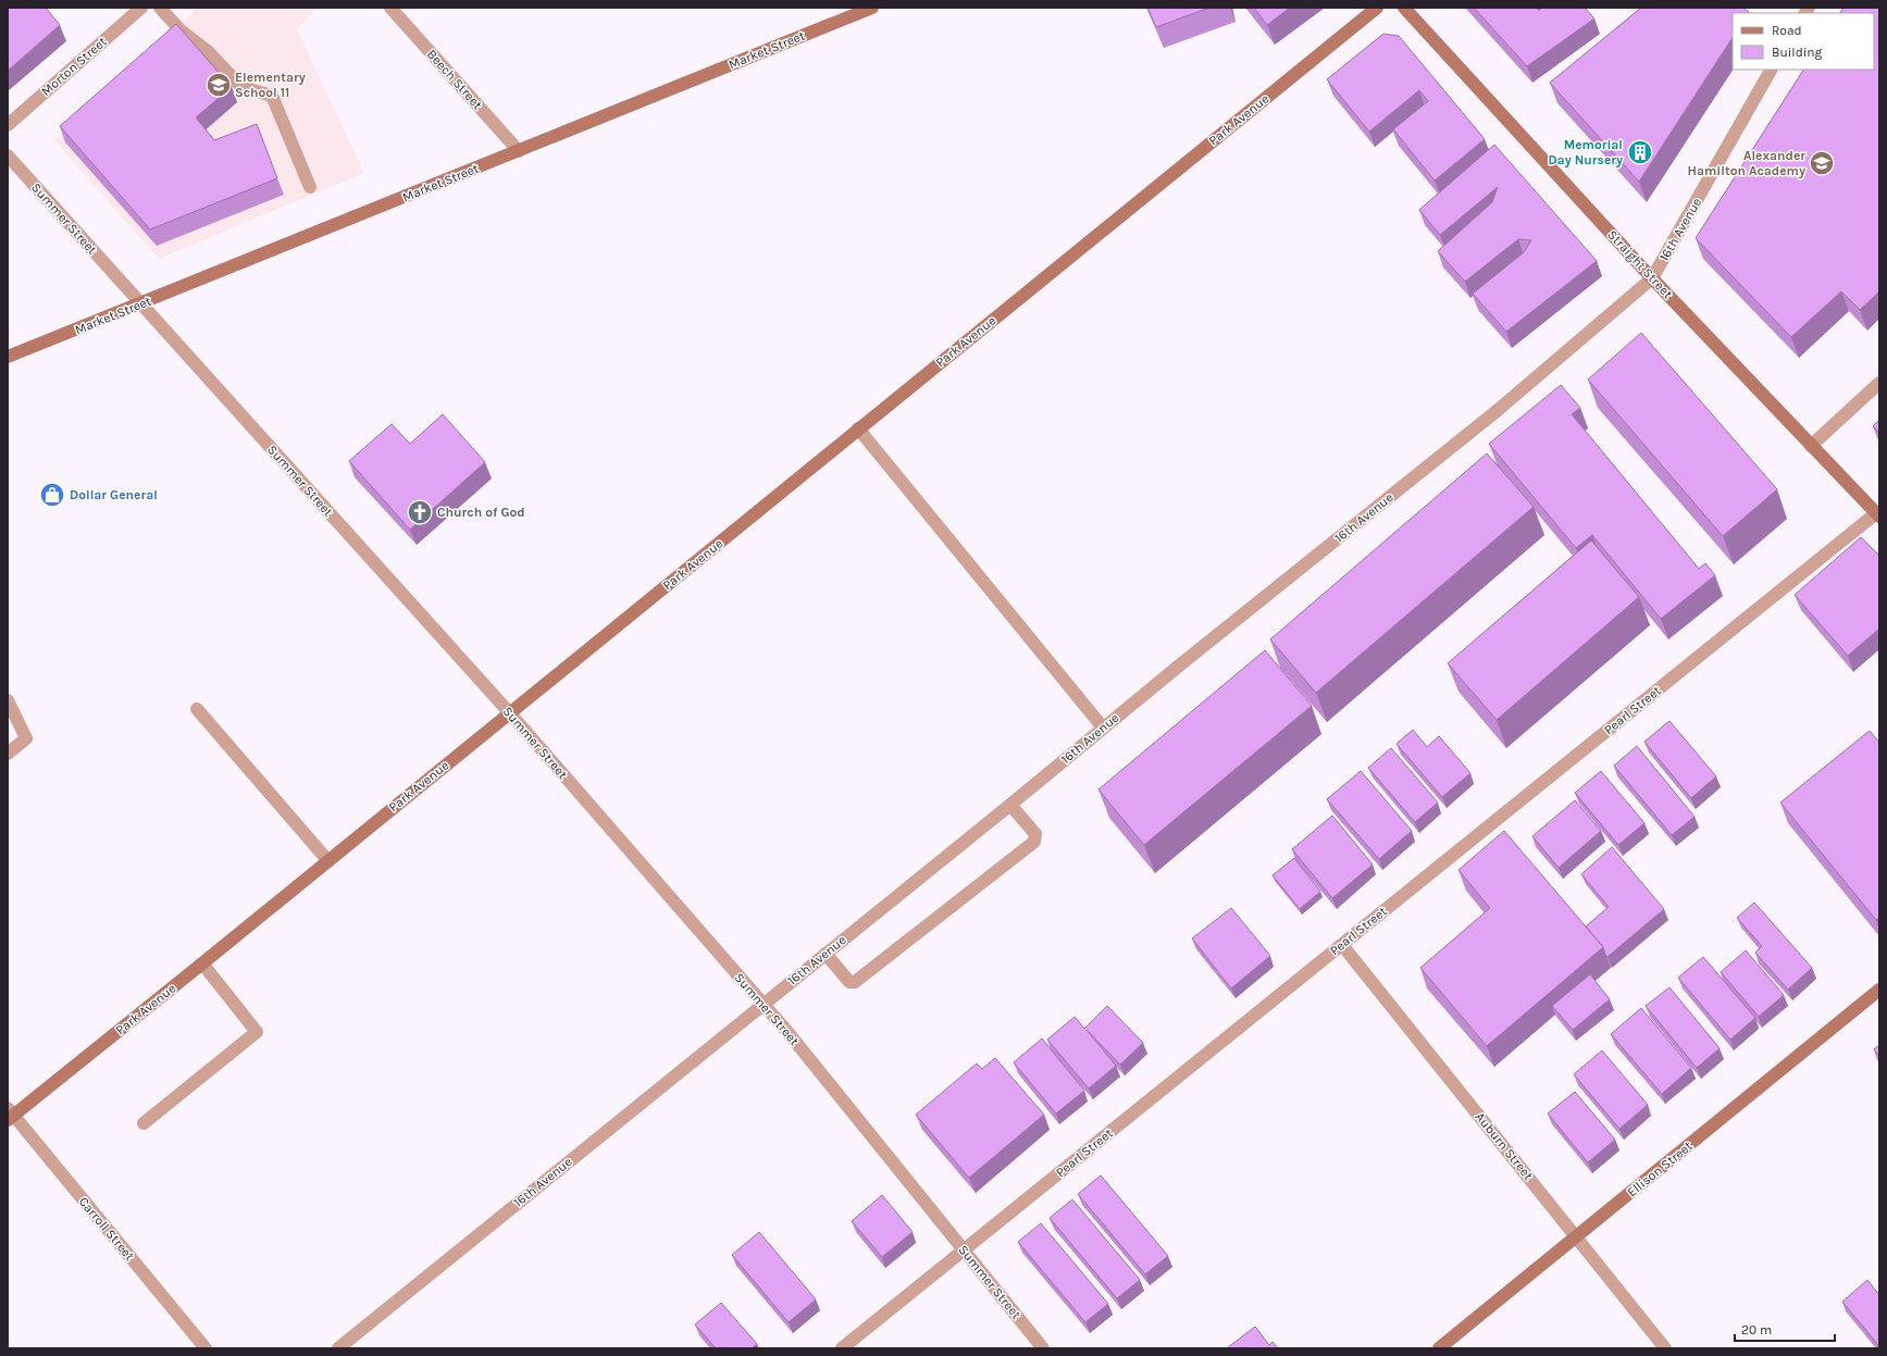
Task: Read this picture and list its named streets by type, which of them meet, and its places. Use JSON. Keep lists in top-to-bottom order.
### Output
{
  "streets": {
    "main road": [
      "Market Street",
      "Park Avenue",
      "Straight Street",
      "Ellison Street"
    ],
    "street": [
      "Morton Street",
      "Beech Street",
      "Summer Street",
      "16th Avenue",
      "Pearl Street",
      "Auburn Street",
      "Carroll Street"
    ]
  },
  "crossings": [
    ["Market Street", "Beech Street"],
    ["Market Street", "Summer Street"],
    ["Park Avenue", "Summer Street"],
    ["Park Avenue", "Carroll Street"],
    ["Summer Street", "16th Avenue"],
    ["Summer Street", "Pearl Street"],
    ["16th Avenue", "Straight Street"],
    ["Straight Street", "Pearl Street"],
    ["Pearl Street", "Auburn Street"],
    ["Auburn Street", "Ellison Street"]
  ],
  "places": {
    "school or university": ["Elementary School 11", "Alexander Hamilton Academy"],
    "building": ["Memorial Day Nursery"],
    "shop": ["Dollar General"],
    "church": ["Church of God"]
  },
  "legend": ["Road", "Building"],
  "scale_bar": "20 m"
}
